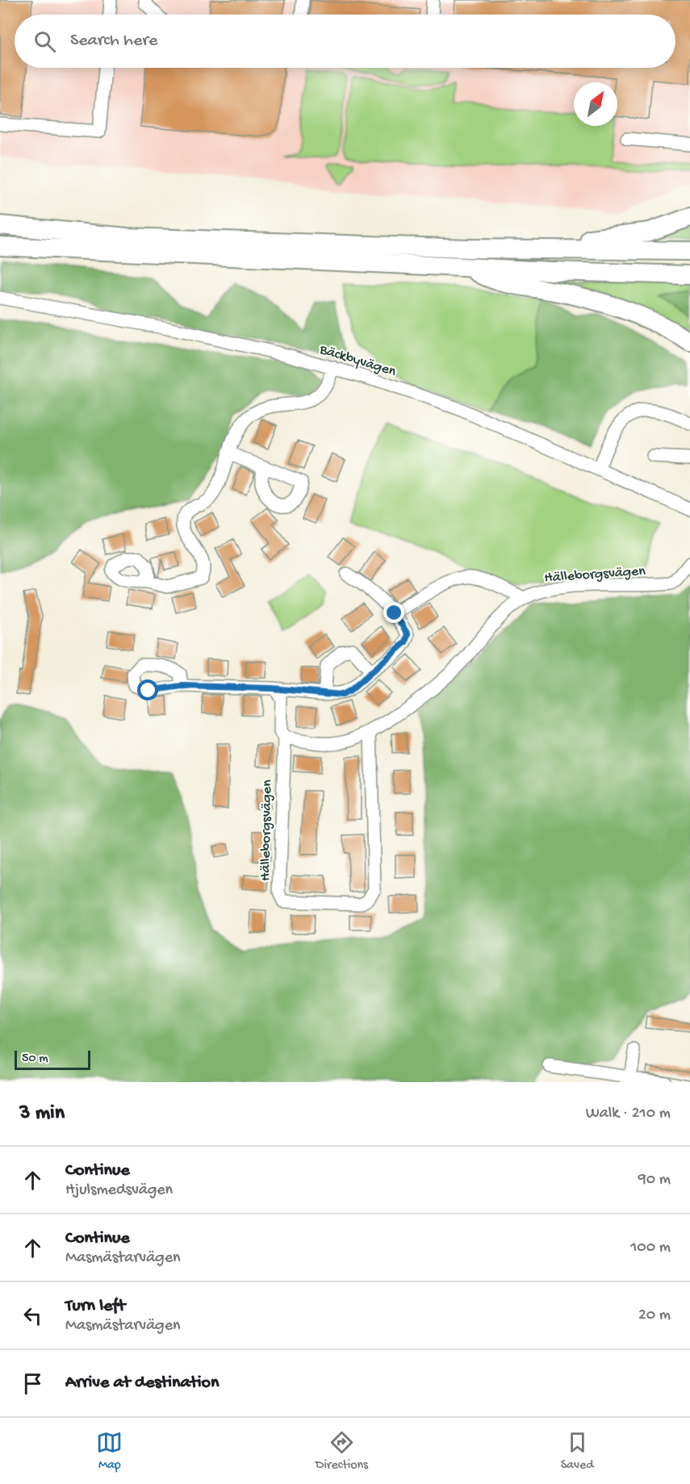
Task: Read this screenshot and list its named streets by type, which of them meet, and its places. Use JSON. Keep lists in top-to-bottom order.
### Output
{
  "streets": {
    "street": ["Bäckbyvägen", "Hälleborgsvägen"]
  },
  "scale_bar": "50 m",
  "north": "top right",
  "page": {
    "search": "Search here",
    "scale": "50 m",
    "heading": ["3 min", "Walk · 210 m"],
    "list": [
      ["Continue", "Hjulsmedsvägen", "90 m"],
      ["Continue", "Masmästarvägen", "100 m"],
      ["Turn left", "Masmästarvägen", "20 m"],
      "Arrive at destination"
    ],
    "nav": ["Map", "Directions", "Saved"]
  }
}
